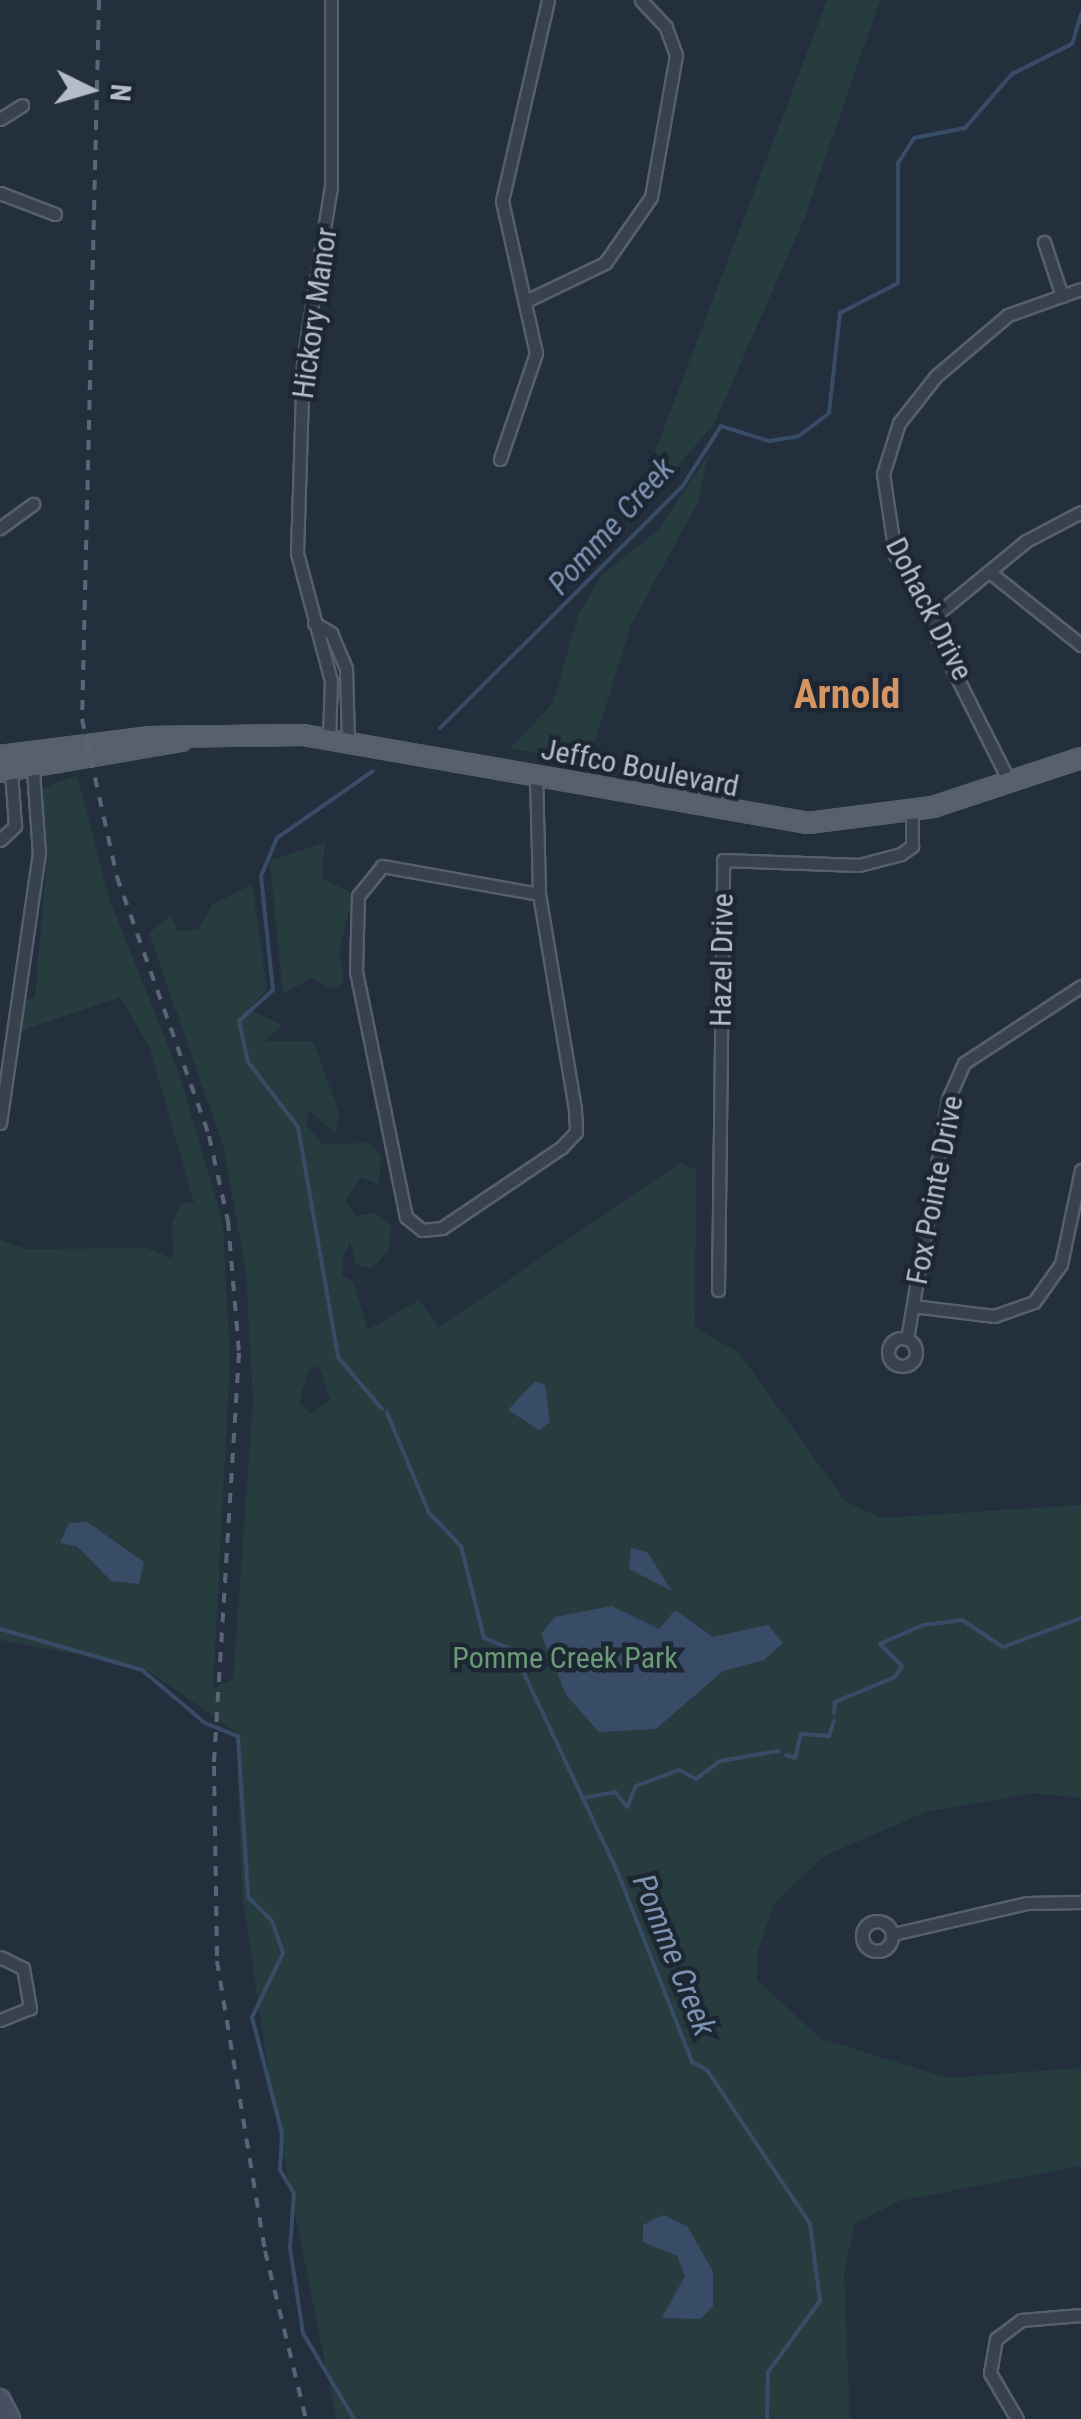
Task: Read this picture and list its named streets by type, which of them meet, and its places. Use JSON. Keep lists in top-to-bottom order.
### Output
{
  "streets": {
    "main road": ["Jeffco Boulevard"],
    "street": [
      "Hickory Manor",
      "Dohack Drive",
      "Hazel Drive",
      "Fox Pointe Drive"
    ]
  },
  "crossings": [
    ["Hickory Manor", "Jeffco Boulevard"],
    ["Dohack Drive", "Jeffco Boulevard"],
    ["Jeffco Boulevard", "Hazel Drive"]
  ],
  "districts": ["Arnold"],
  "water": ["Pomme Creek"],
  "parks": ["Pomme Creek Park"],
  "north": "right"
}
